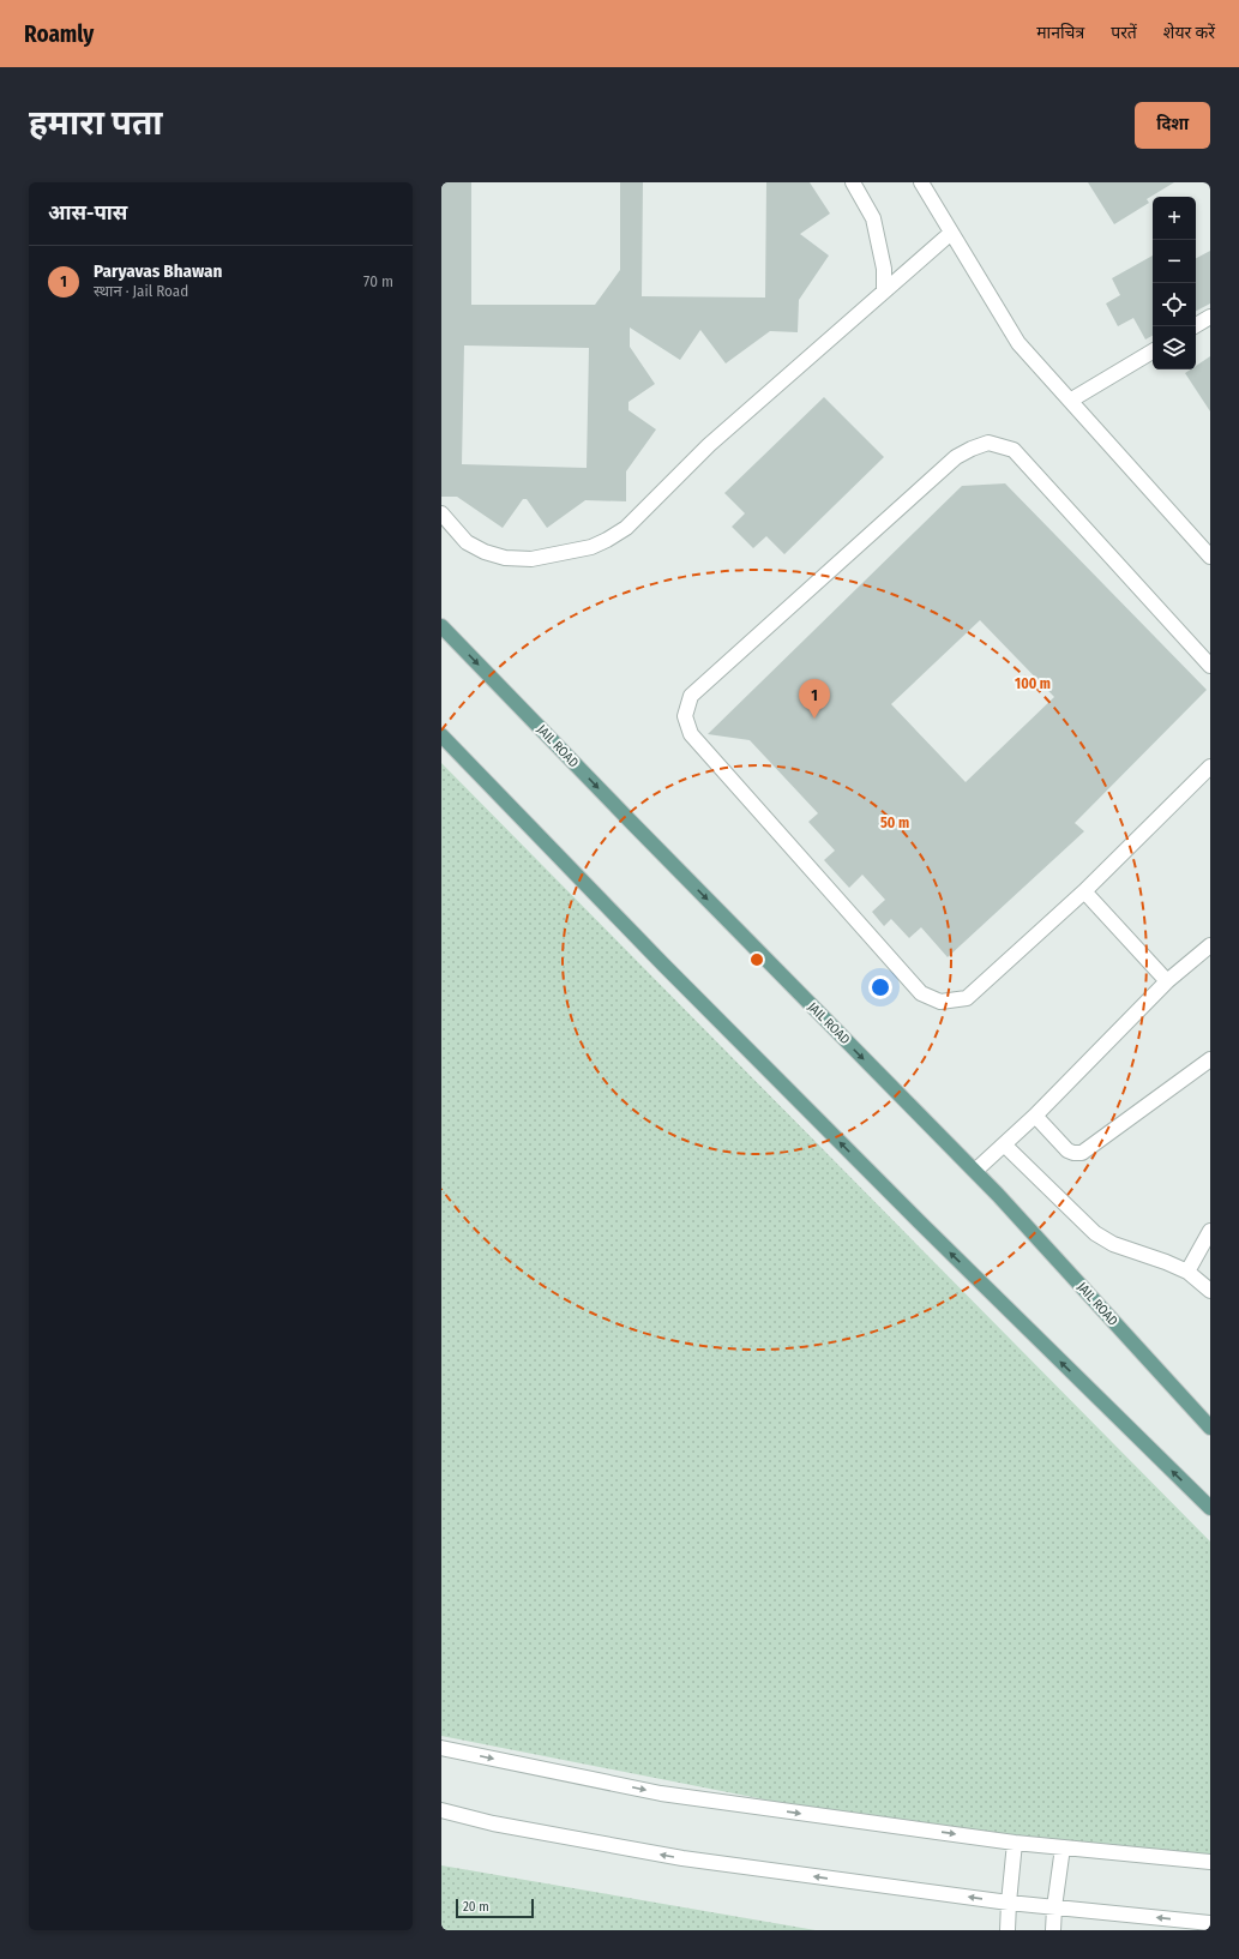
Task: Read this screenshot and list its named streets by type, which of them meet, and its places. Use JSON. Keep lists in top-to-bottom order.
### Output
{
  "streets": {
    "main road": ["JAIL ROAD"]
  },
  "scale_bar": "20 m",
  "page": {
    "header": "Roamly",
    "nav": ["मानचित्र", "परतें", "शेयर करें"],
    "buttons": "दिशा",
    "title": "हमारा पता",
    "heading": "आस-पास",
    "map_buttons": ["+", "−"],
    "list": [
      {
        "mark": "1",
        "name": "Paryavas Bhawan",
        "note": "स्थान · Jail Road",
        "value": "70 m"
      }
    ],
    "pins": "1",
    "scale": "20 m"
  },
  "rings": ["100 m", "50 m"]
}
